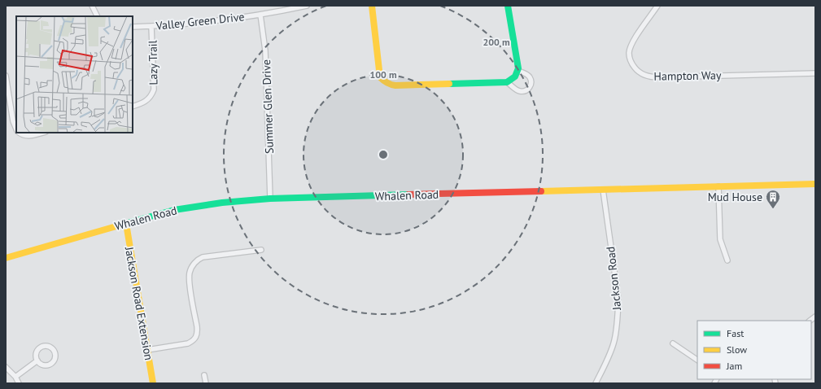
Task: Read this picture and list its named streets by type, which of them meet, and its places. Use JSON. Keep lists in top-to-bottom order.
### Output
{
  "streets": {
    "street": [
      "Valley Green Drive",
      "Lazy Trail",
      "Hampton Way",
      "Summer Glen Drive",
      "Whalen Road",
      "Jackson Road",
      "Jackson Road Extension"
    ]
  },
  "crossings": [
    ["Valley Green Drive", "Lazy Trail"],
    ["Valley Green Drive", "Summer Glen Drive"],
    ["Summer Glen Drive", "Whalen Road"],
    ["Whalen Road", "Jackson Road"],
    ["Whalen Road", "Jackson Road Extension"]
  ],
  "places": {
    "building": ["Mud House"]
  },
  "legend": ["Fast", "Slow", "Jam"],
  "rings": ["200 m", "100 m"]
}
